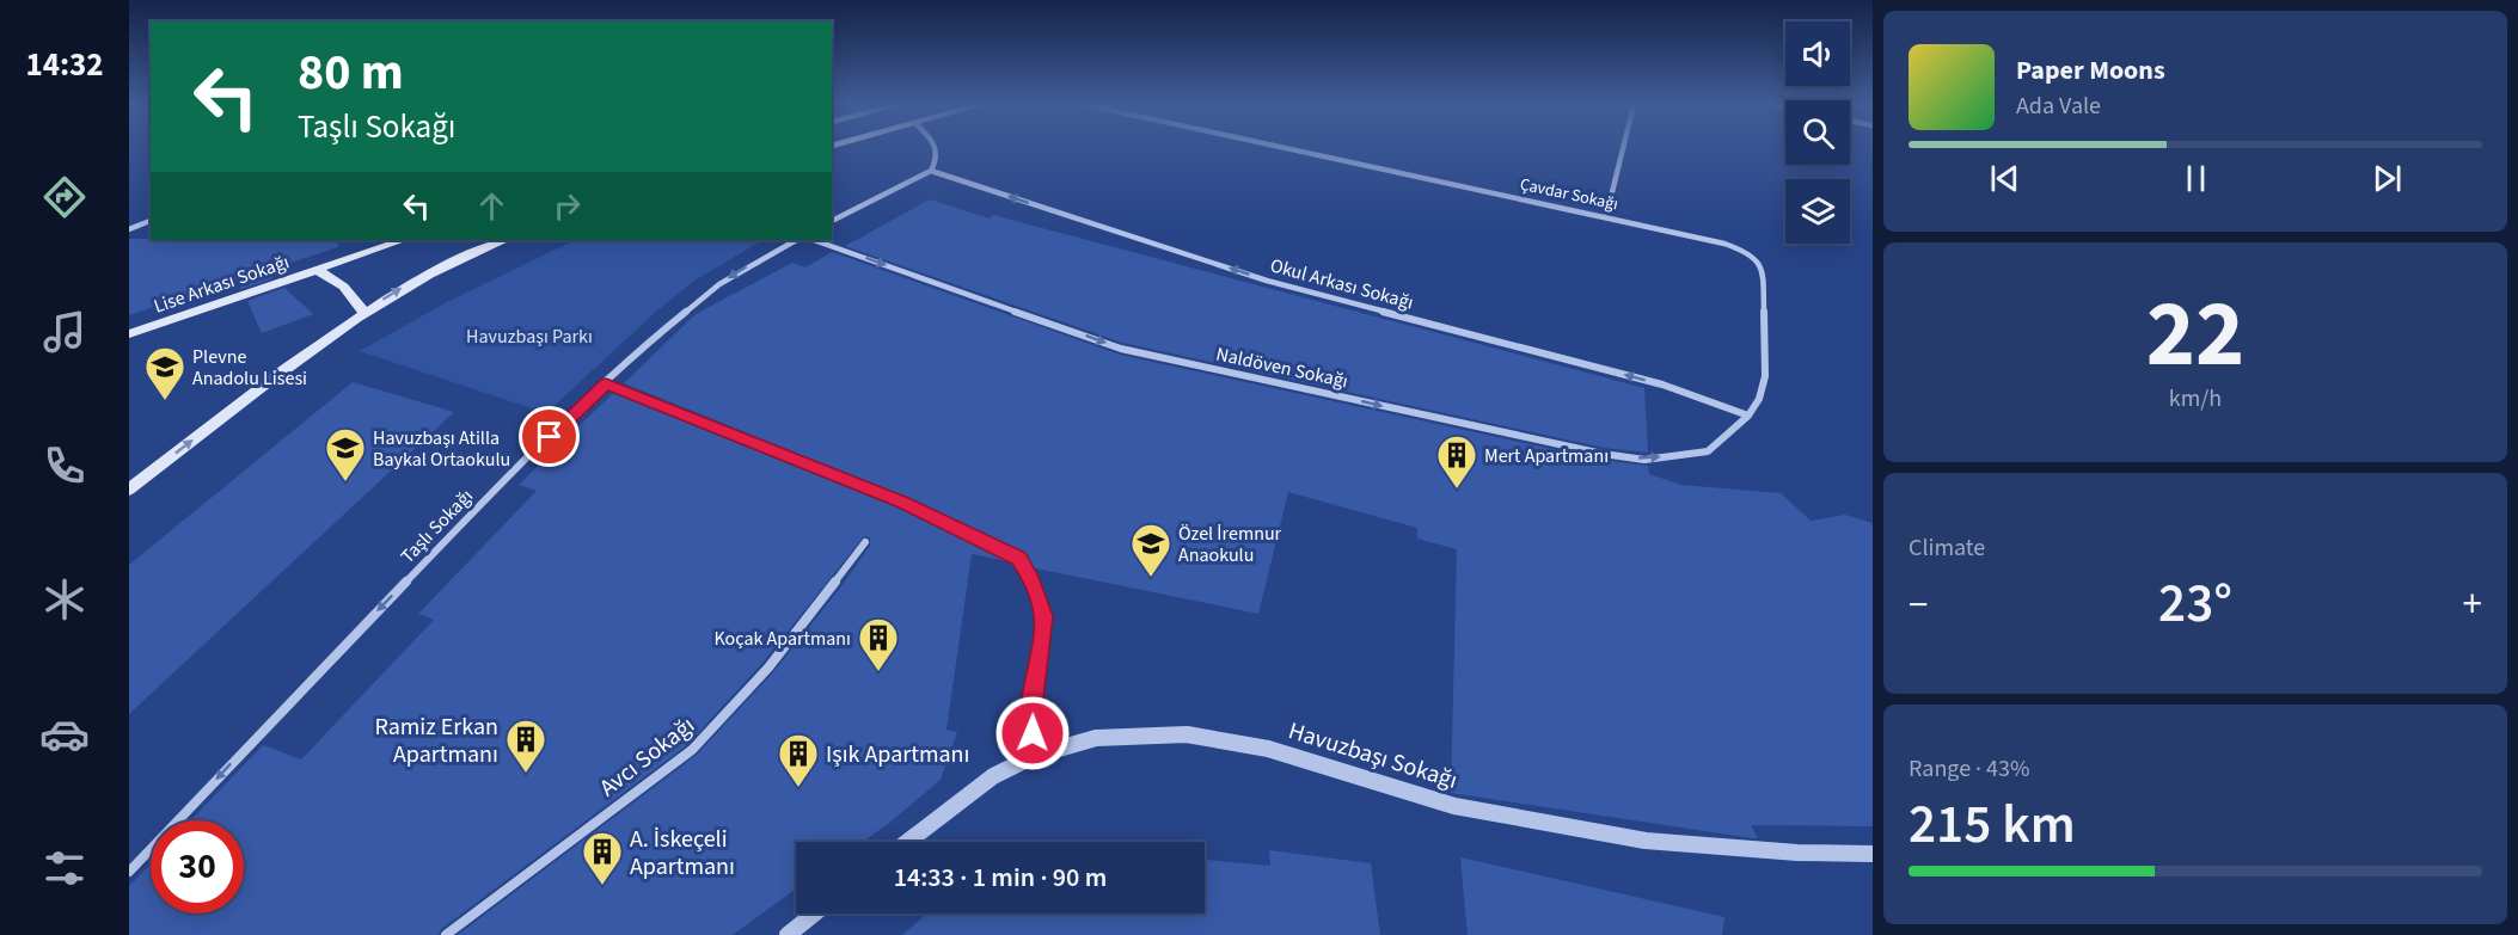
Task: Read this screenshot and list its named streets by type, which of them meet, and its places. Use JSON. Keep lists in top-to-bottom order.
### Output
{
  "streets": {
    "main road": ["Lise Arkası Sokağı"],
    "street": [
      "Çavdar Sokağı",
      "Okul Arkası Sokağı",
      "Naldöven Sokağı",
      "Taşlı Sokağı",
      "Havuzbaşı Sokağı",
      "Avcı Sokağı"
    ]
  },
  "crossings": [
    ["Çavdar Sokağı", "Okul Arkası Sokağı"],
    ["Çavdar Sokağı", "Naldöven Sokağı"],
    ["Okul Arkası Sokağı", "Naldöven Sokağı"]
  ],
  "one_way": ["Okul Arkası Sokağı", "Naldöven Sokağı", "Taşlı Sokağı"],
  "parks": ["Havuzbaşı Parkı"],
  "places": {
    "school or university": ["Plevne Anadolu Lisesi", "Havuzbaşı Atilla Baykal Ortaokulu", "Özel İremnur Anaokulu"],
    "building": [
      "Mert Apartmanı",
      "Koçak Apartmanı",
      "Ramiz Erkan Apartmanı",
      "Işık Apartmanı",
      "A. İskeçeli Apartmanı"
    ]
  },
  "page": {
    "tabs": "14:32",
    "turn": ["80 m", "Taşlı Sokağı"],
    "song": ["Paper Moons", "Ada Vale"],
    "tile": [
      ["22", "km/h"],
      "Climate",
      ["Range · 43%", "215 km"]
    ],
    "heat": ["−", "23°", "+"],
    "limit": "30",
    "trip": "14:33 · 1 min · 90 m"
  }
}
